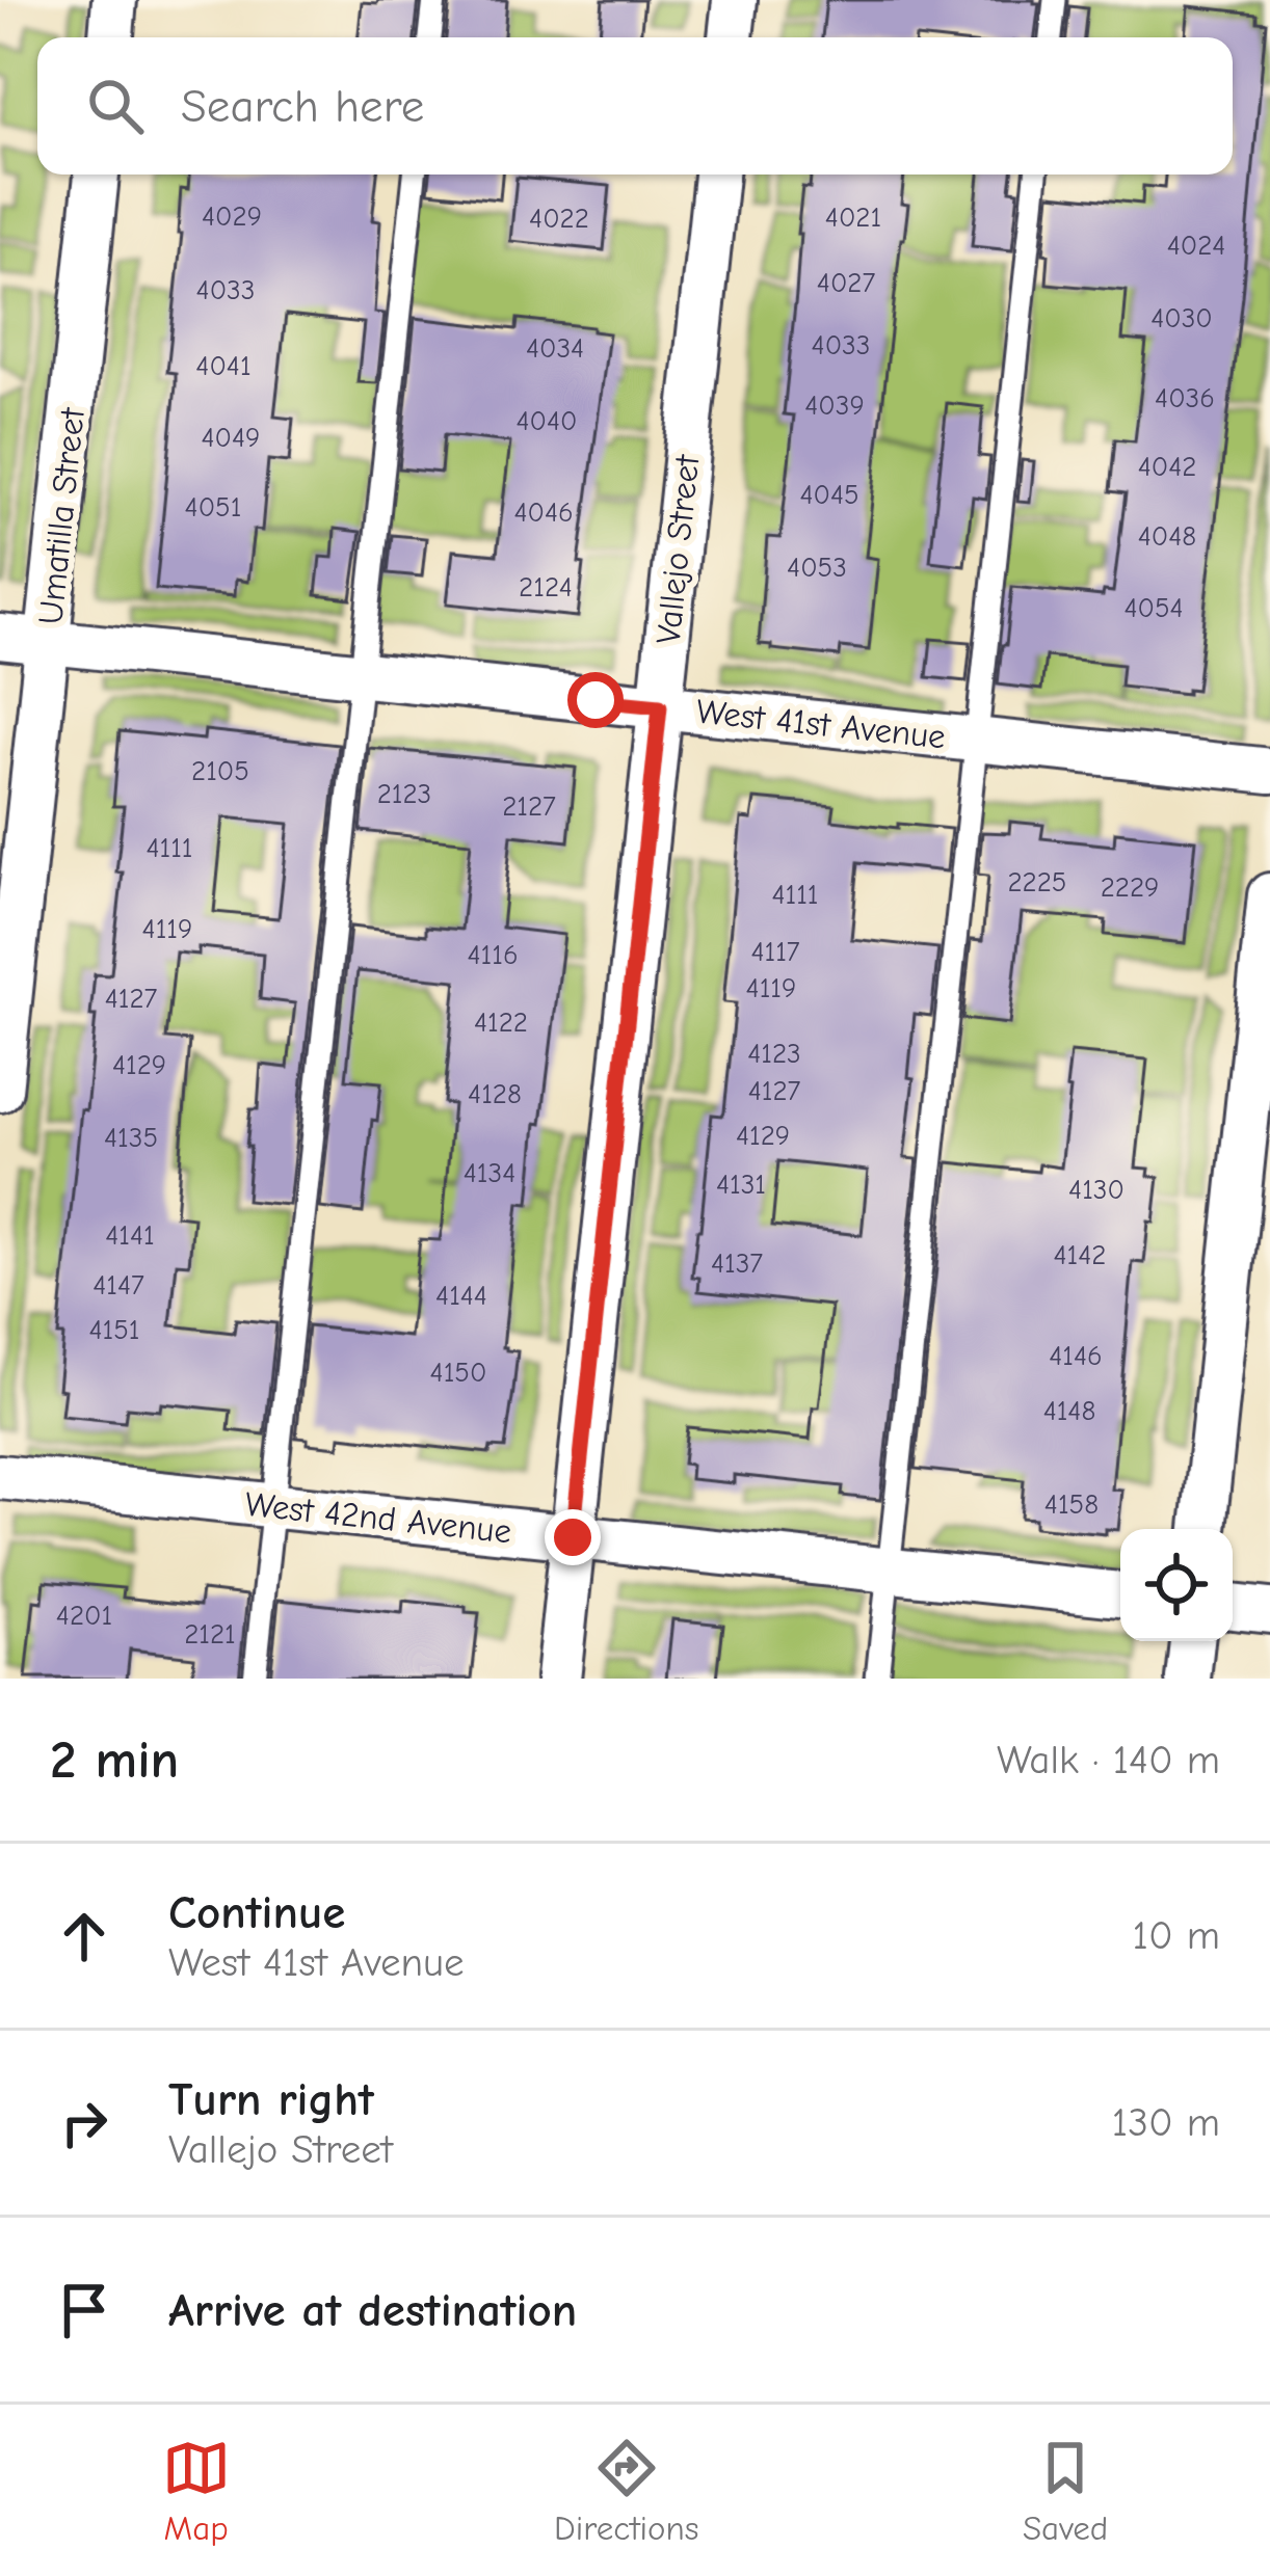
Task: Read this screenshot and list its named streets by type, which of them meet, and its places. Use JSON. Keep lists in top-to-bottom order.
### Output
{
  "streets": {
    "street": [
      "Umatilla Street",
      "Vallejo Street",
      "West 41st Avenue",
      "West 42nd Avenue"
    ]
  },
  "crossings": [
    ["Umatilla Street", "West 41st Avenue"],
    ["Vallejo Street", "West 41st Avenue"],
    ["Vallejo Street", "West 42nd Avenue"]
  ],
  "house_numbers": [
    "4029",
    "4021",
    "4022",
    "4024",
    "4027",
    "4033",
    "4030",
    "4033",
    "4034",
    "4041",
    "4036",
    "4039",
    "4040",
    "4049",
    "4042",
    "4045",
    "4051",
    "4046",
    "4048",
    "4053",
    "2124",
    "4054",
    "2105",
    "2123",
    "2127",
    "4111",
    "2225",
    "2229",
    "4111",
    "4119",
    "4117",
    "4116",
    "4119",
    "4127",
    "4122",
    "4123",
    "4129",
    "4127",
    "4128",
    "4129",
    "4135",
    "4134",
    "4131",
    "4130",
    "4141",
    "4142",
    "4137",
    "4147",
    "4144",
    "4151",
    "4146",
    "4150",
    "4148",
    "4158",
    "4201",
    "2121"
  ],
  "page": {
    "search": "Search here",
    "heading": ["2 min", "Walk · 140 m"],
    "list": [
      ["Continue", "West 41st Avenue", "10 m"],
      ["Turn right", "Vallejo Street", "130 m"],
      "Arrive at destination"
    ],
    "nav": ["Map", "Directions", "Saved"]
  }
}
